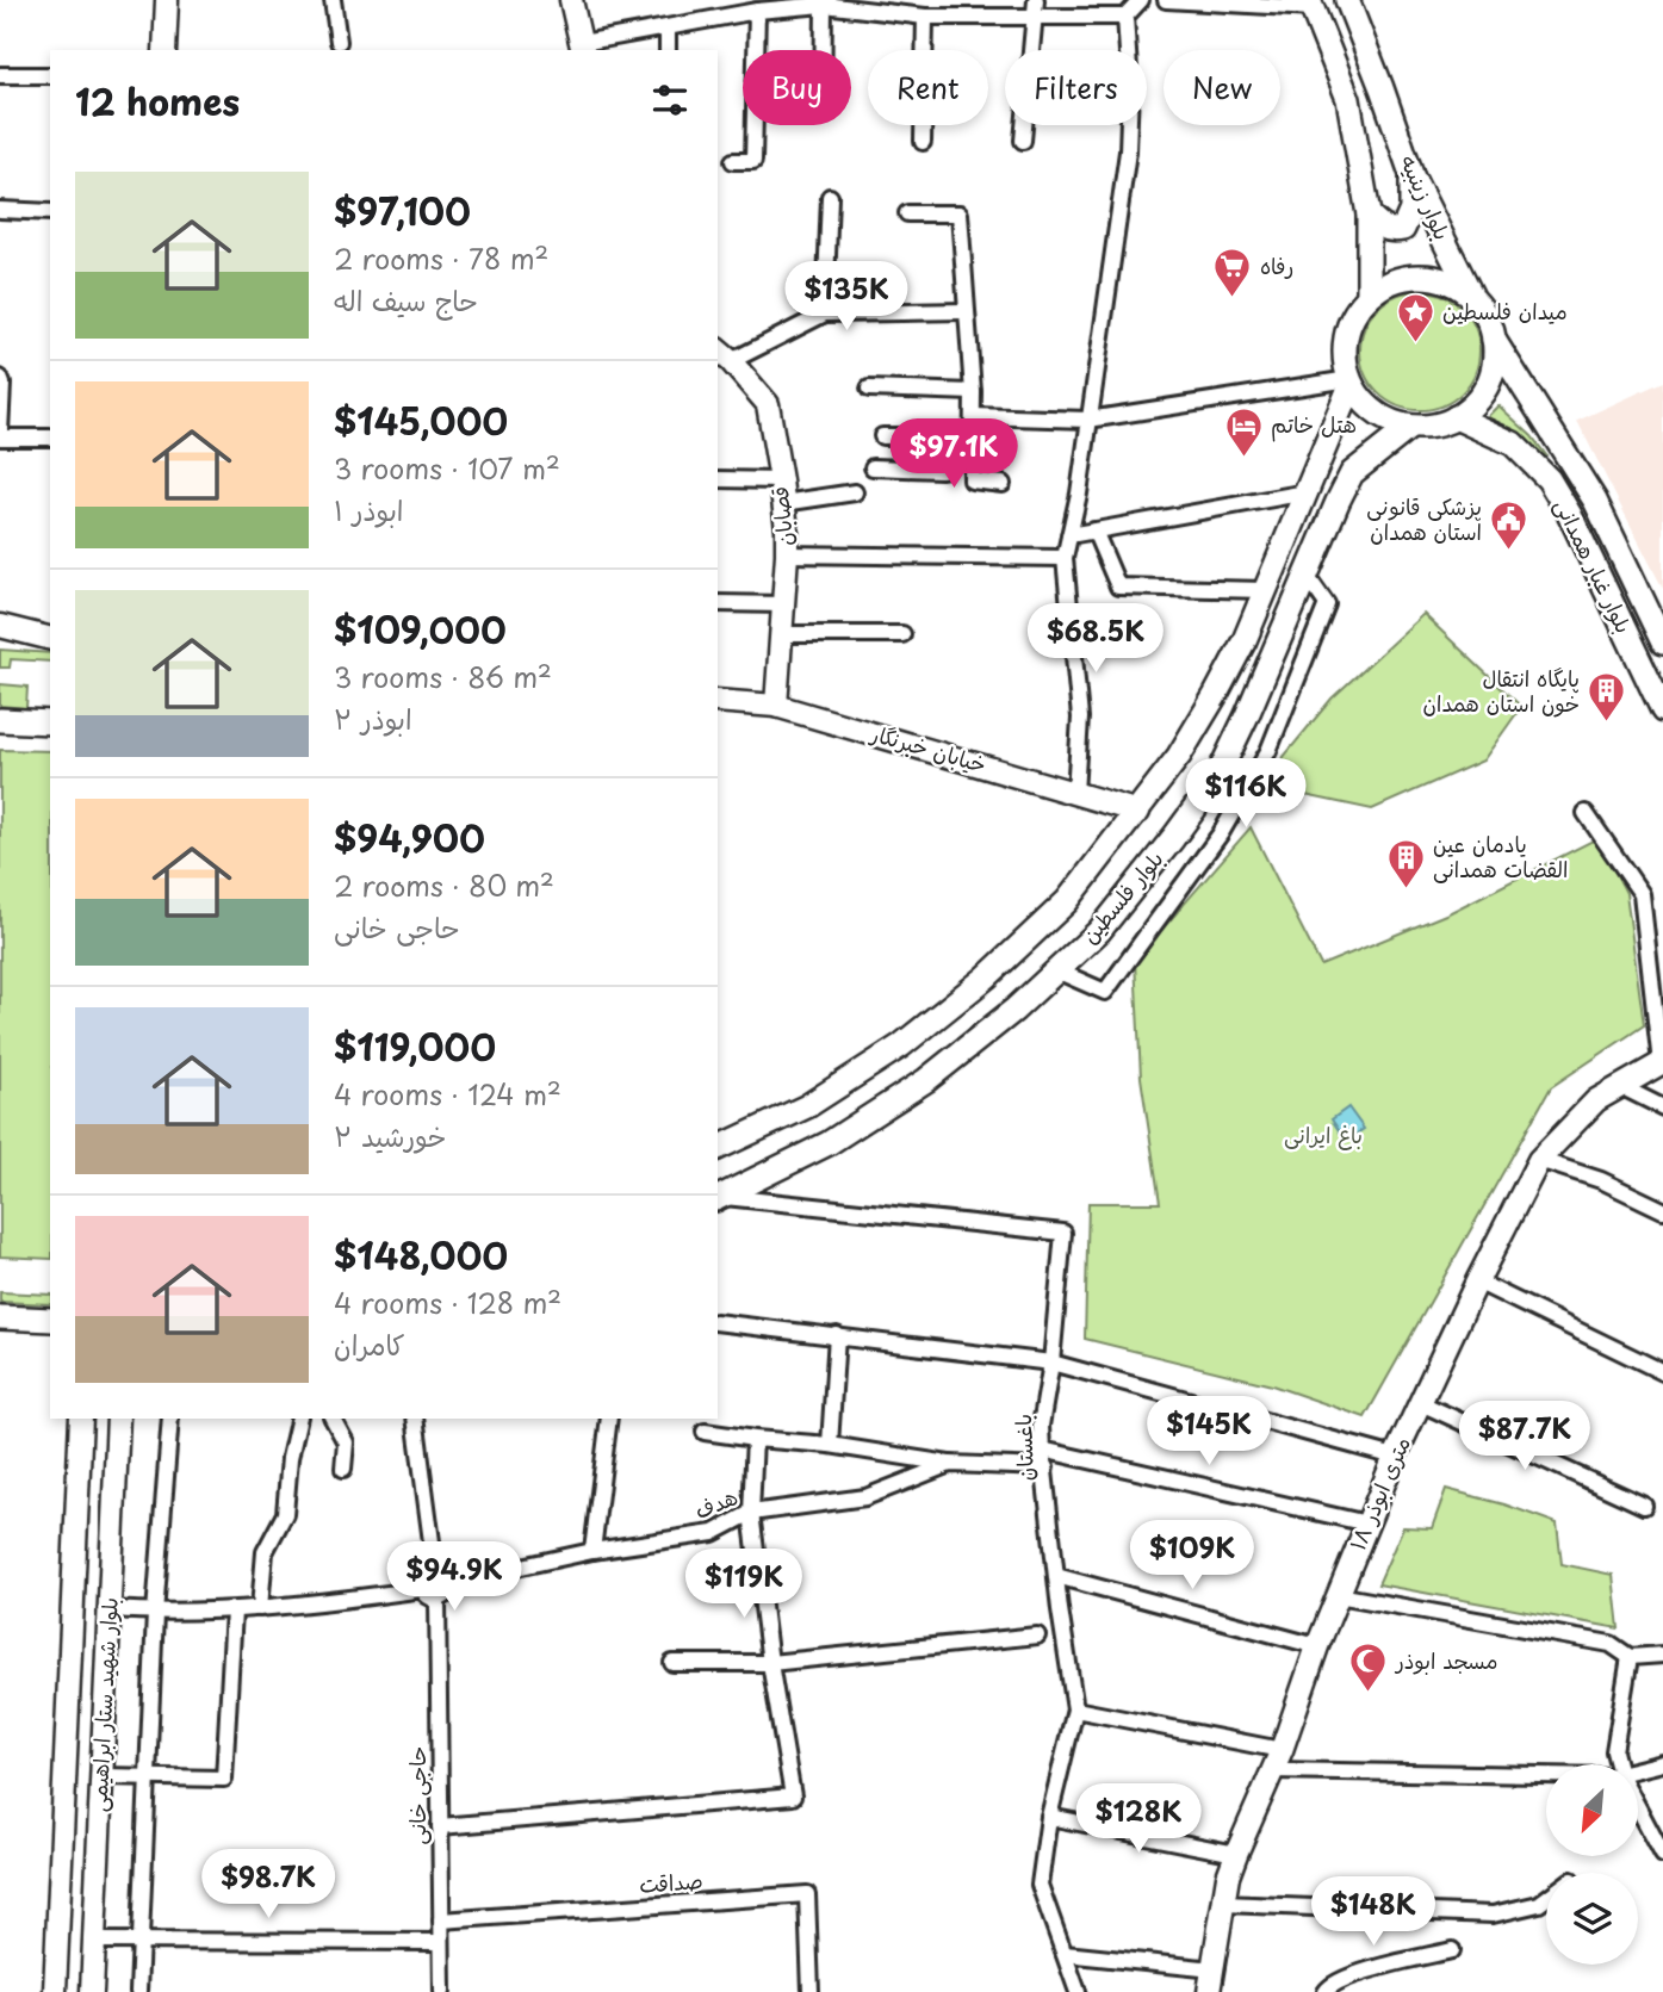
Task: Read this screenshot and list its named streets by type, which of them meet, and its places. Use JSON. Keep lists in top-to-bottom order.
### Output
{
  "streets": {
    "main road": [
      "بلوار زینبیه",
      "قصابان",
      "بلوار غبار همدانی",
      "خیابان خبرنگار",
      "بلوار فلسطین",
      "۱۸ متری ابوذر",
      "بلوار شهید ستار ابراهیمی"
    ],
    "street": [
      "باغستان",
      "هدف",
      "حاجی خانی",
      "صداقت"
    ]
  },
  "crossings": [
    ["بلوار زینبیه", "بلوار غبار همدانی"],
    ["بلوار زینبیه", "بلوار فلسطین"],
    ["قصابان", "خیابان خبرنگار"],
    ["بلوار غبار همدانی", "بلوار فلسطین"],
    ["خیابان خبرنگار", "بلوار فلسطین"],
    ["بلوار فلسطین", "باغستان"],
    ["باغستان", "هدف"],
    ["هدف", "حاجی خانی"],
    ["حاجی خانی", "صداقت"]
  ],
  "parks": ["باغ ایرانی"],
  "places": {
    "supermarket": ["رفاه"],
    "place": ["میدان فلسطین"],
    "hotel": ["هتل خاتم"],
    "public building": ["پزشکی قانونی استان همدان"],
    "building": ["پایگاه انتقال خون استان همدان", "یادمان عین القضات همدانی"],
    "mosque": ["مسجد ابوذر"]
  },
  "north": "bottom left",
  "page": {
    "chip": [
      "Buy",
      "Rent",
      "Filters",
      "New"
    ],
    "heading": "12 homes",
    "list": [
      {
        "name": "$97,100",
        "note": "2 rooms · 78 m² · حاج سیف اله"
      },
      {
        "name": "$145,000",
        "note": "3 rooms · 107 m² · ابوذر ۱"
      },
      {
        "name": "$109,000",
        "note": "3 rooms · 86 m² · ابوذر ۲"
      },
      {
        "name": "$94,900",
        "note": "2 rooms · 80 m² · حاجی خانی"
      },
      {
        "name": "$119,000",
        "note": "4 rooms · 124 m² · خورشید ۲"
      },
      {
        "name": "$148,000",
        "note": "4 rooms · 128 m² · کامران"
      }
    ],
    "price": [
      "$135K",
      "$97.1K",
      "$68.5K",
      "$116K",
      "$145K",
      "$87.7K",
      "$109K",
      "$94.9K",
      "$119K",
      "$128K",
      "$98.7K",
      "$148K"
    ]
  }
}
